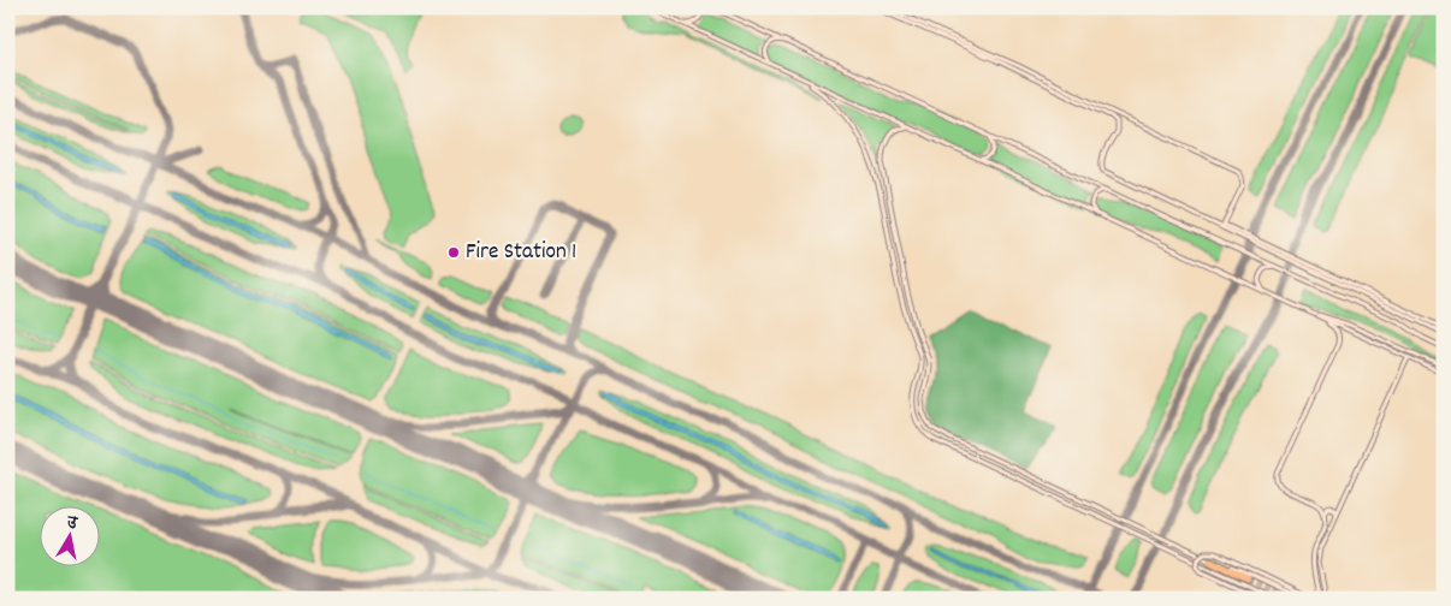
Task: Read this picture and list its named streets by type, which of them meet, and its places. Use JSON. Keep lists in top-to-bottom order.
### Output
{
  "places": ["Fire Station 1"],
  "north": "top"
}
